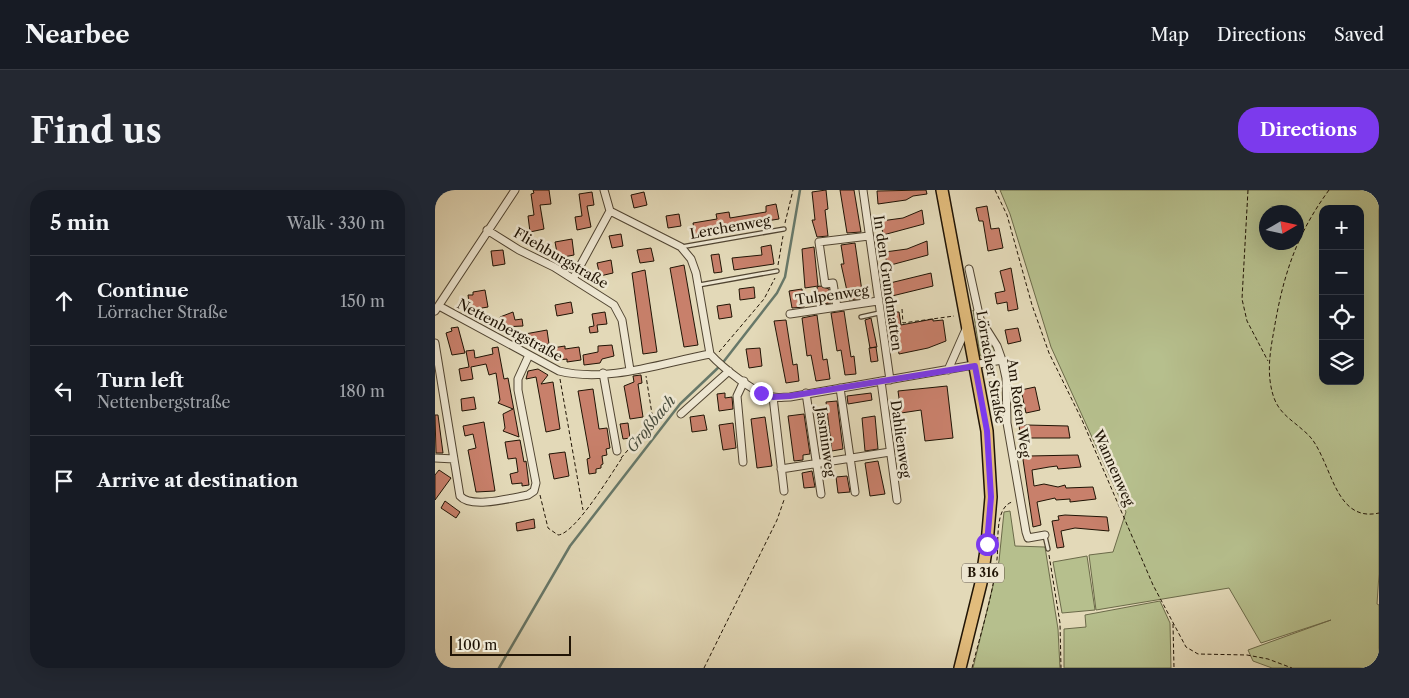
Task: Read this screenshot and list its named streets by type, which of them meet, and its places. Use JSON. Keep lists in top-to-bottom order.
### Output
{
  "streets": {
    "main road": ["Lörracher Straße", "B 316"],
    "street": [
      "Fliehburgstraße",
      "In den Grundmatten",
      "Tulpenweg",
      "Nettenbergstraße",
      "Am Roten Weg",
      "Dahlienweg",
      "Jasminweg"
    ],
    "lane": ["Lerchenweg"],
    "path": ["Wannenweg"]
  },
  "crossings": [
    ["Fliehburgstraße", "Nettenbergstraße"],
    ["In den Grundmatten", "Tulpenweg"]
  ],
  "water": ["Großbach"],
  "scale_bar": "100 m",
  "north": "right",
  "page": {
    "header": "Nearbee",
    "nav": ["Map", "Directions", "Saved"],
    "buttons": "Directions",
    "title": "Find us",
    "heading": ["5 min", "Walk · 330 m"],
    "map_buttons": ["+", "−"],
    "list": [
      ["Continue", "Lörracher Straße", "150 m"],
      ["Turn left", "Nettenbergstraße", "180 m"],
      "Arrive at destination"
    ],
    "scale": "100 m"
  }
}
